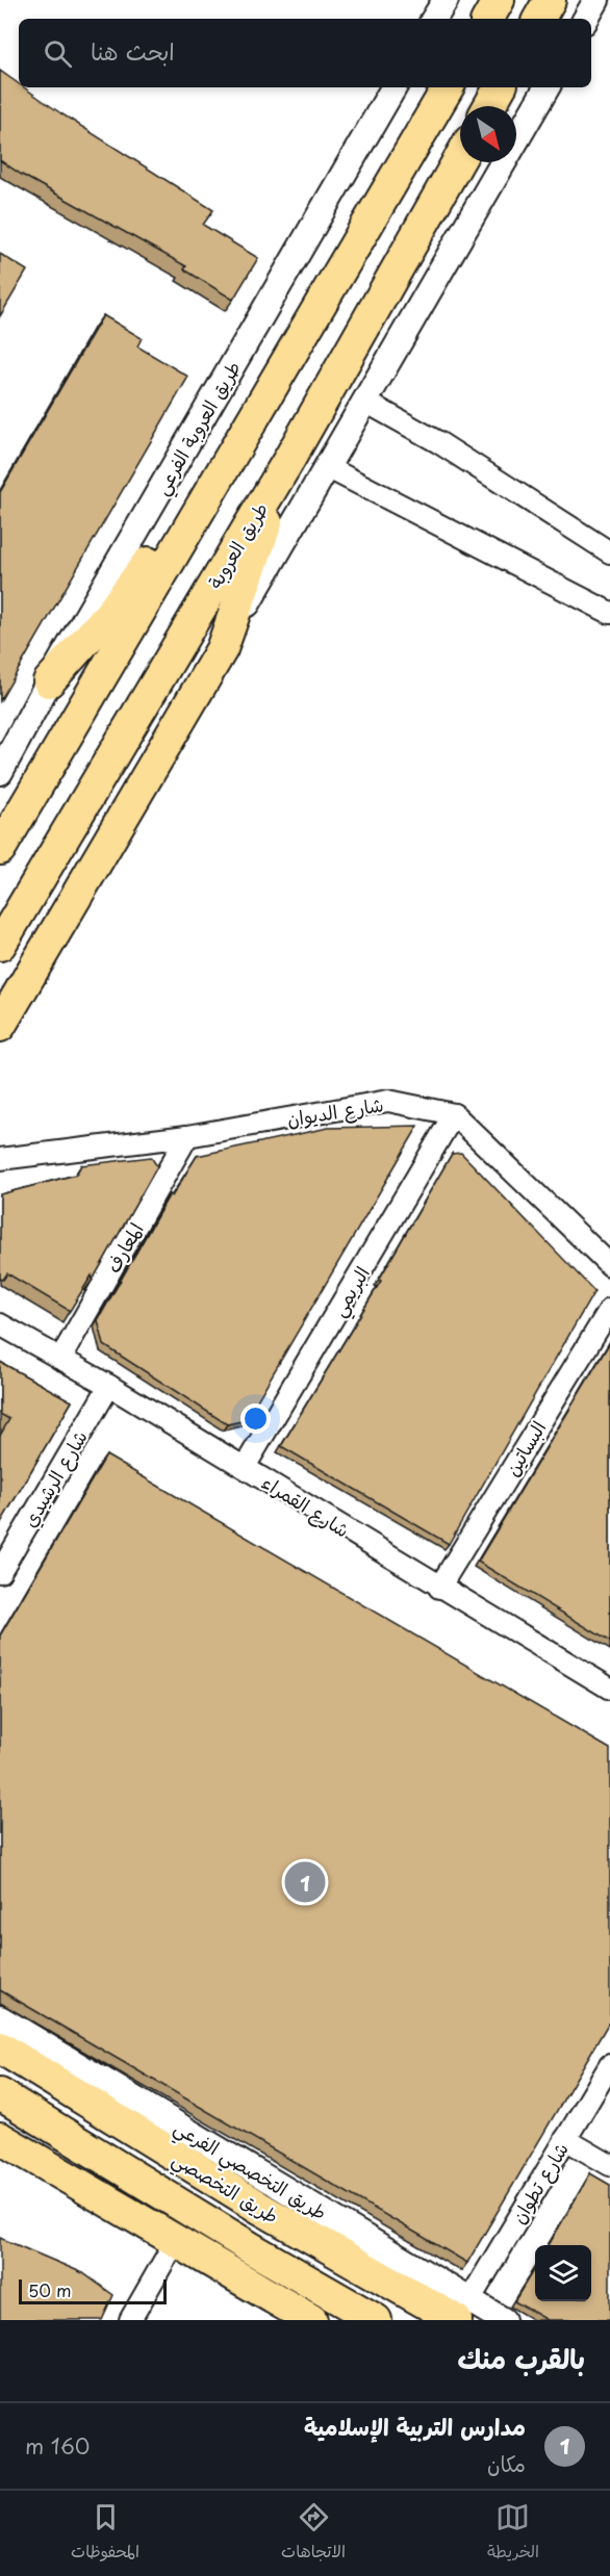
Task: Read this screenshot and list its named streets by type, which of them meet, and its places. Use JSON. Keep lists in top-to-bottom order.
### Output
{
  "streets": {
    "main road": ["طريق العروبة", "طريق التخصصي"],
    "street": [
      "طريق العروبة الفرعي",
      "شارع الديوان",
      "المعارف",
      "البريمي",
      "البساتين",
      "شارع الرشيدي",
      "شارع القمراء",
      "طريق التخصصي الفرعي",
      "شارع تطوان"
    ]
  },
  "crossings": [
    ["شارع الديوان", "المعارف"],
    ["شارع الديوان", "البريمي"],
    ["المعارف", "شارع القمراء"],
    ["البريمي", "شارع القمراء"],
    ["البساتين", "شارع القمراء"],
    ["شارع الرشيدي", "شارع القمراء"],
    ["طريق التخصصي الفرعي", "شارع تطوان"],
    ["طريق التخصصي الفرعي", "طريق التخصصي"],
    ["شارع تطوان", "طريق التخصصي"]
  ],
  "scale_bar": "50 m",
  "north": "bottom right",
  "page": {
    "search": "ابحث هنا",
    "pins": "1",
    "scale": "50 m",
    "heading": "بالقرب منك",
    "list": [
      {
        "mark": "1",
        "name": "مدارس التربية الإسلامية",
        "note": "مكان",
        "value": "160 m"
      }
    ],
    "nav": ["الخريطة", "الاتجاهات", "المحفوظات"]
  }
}
